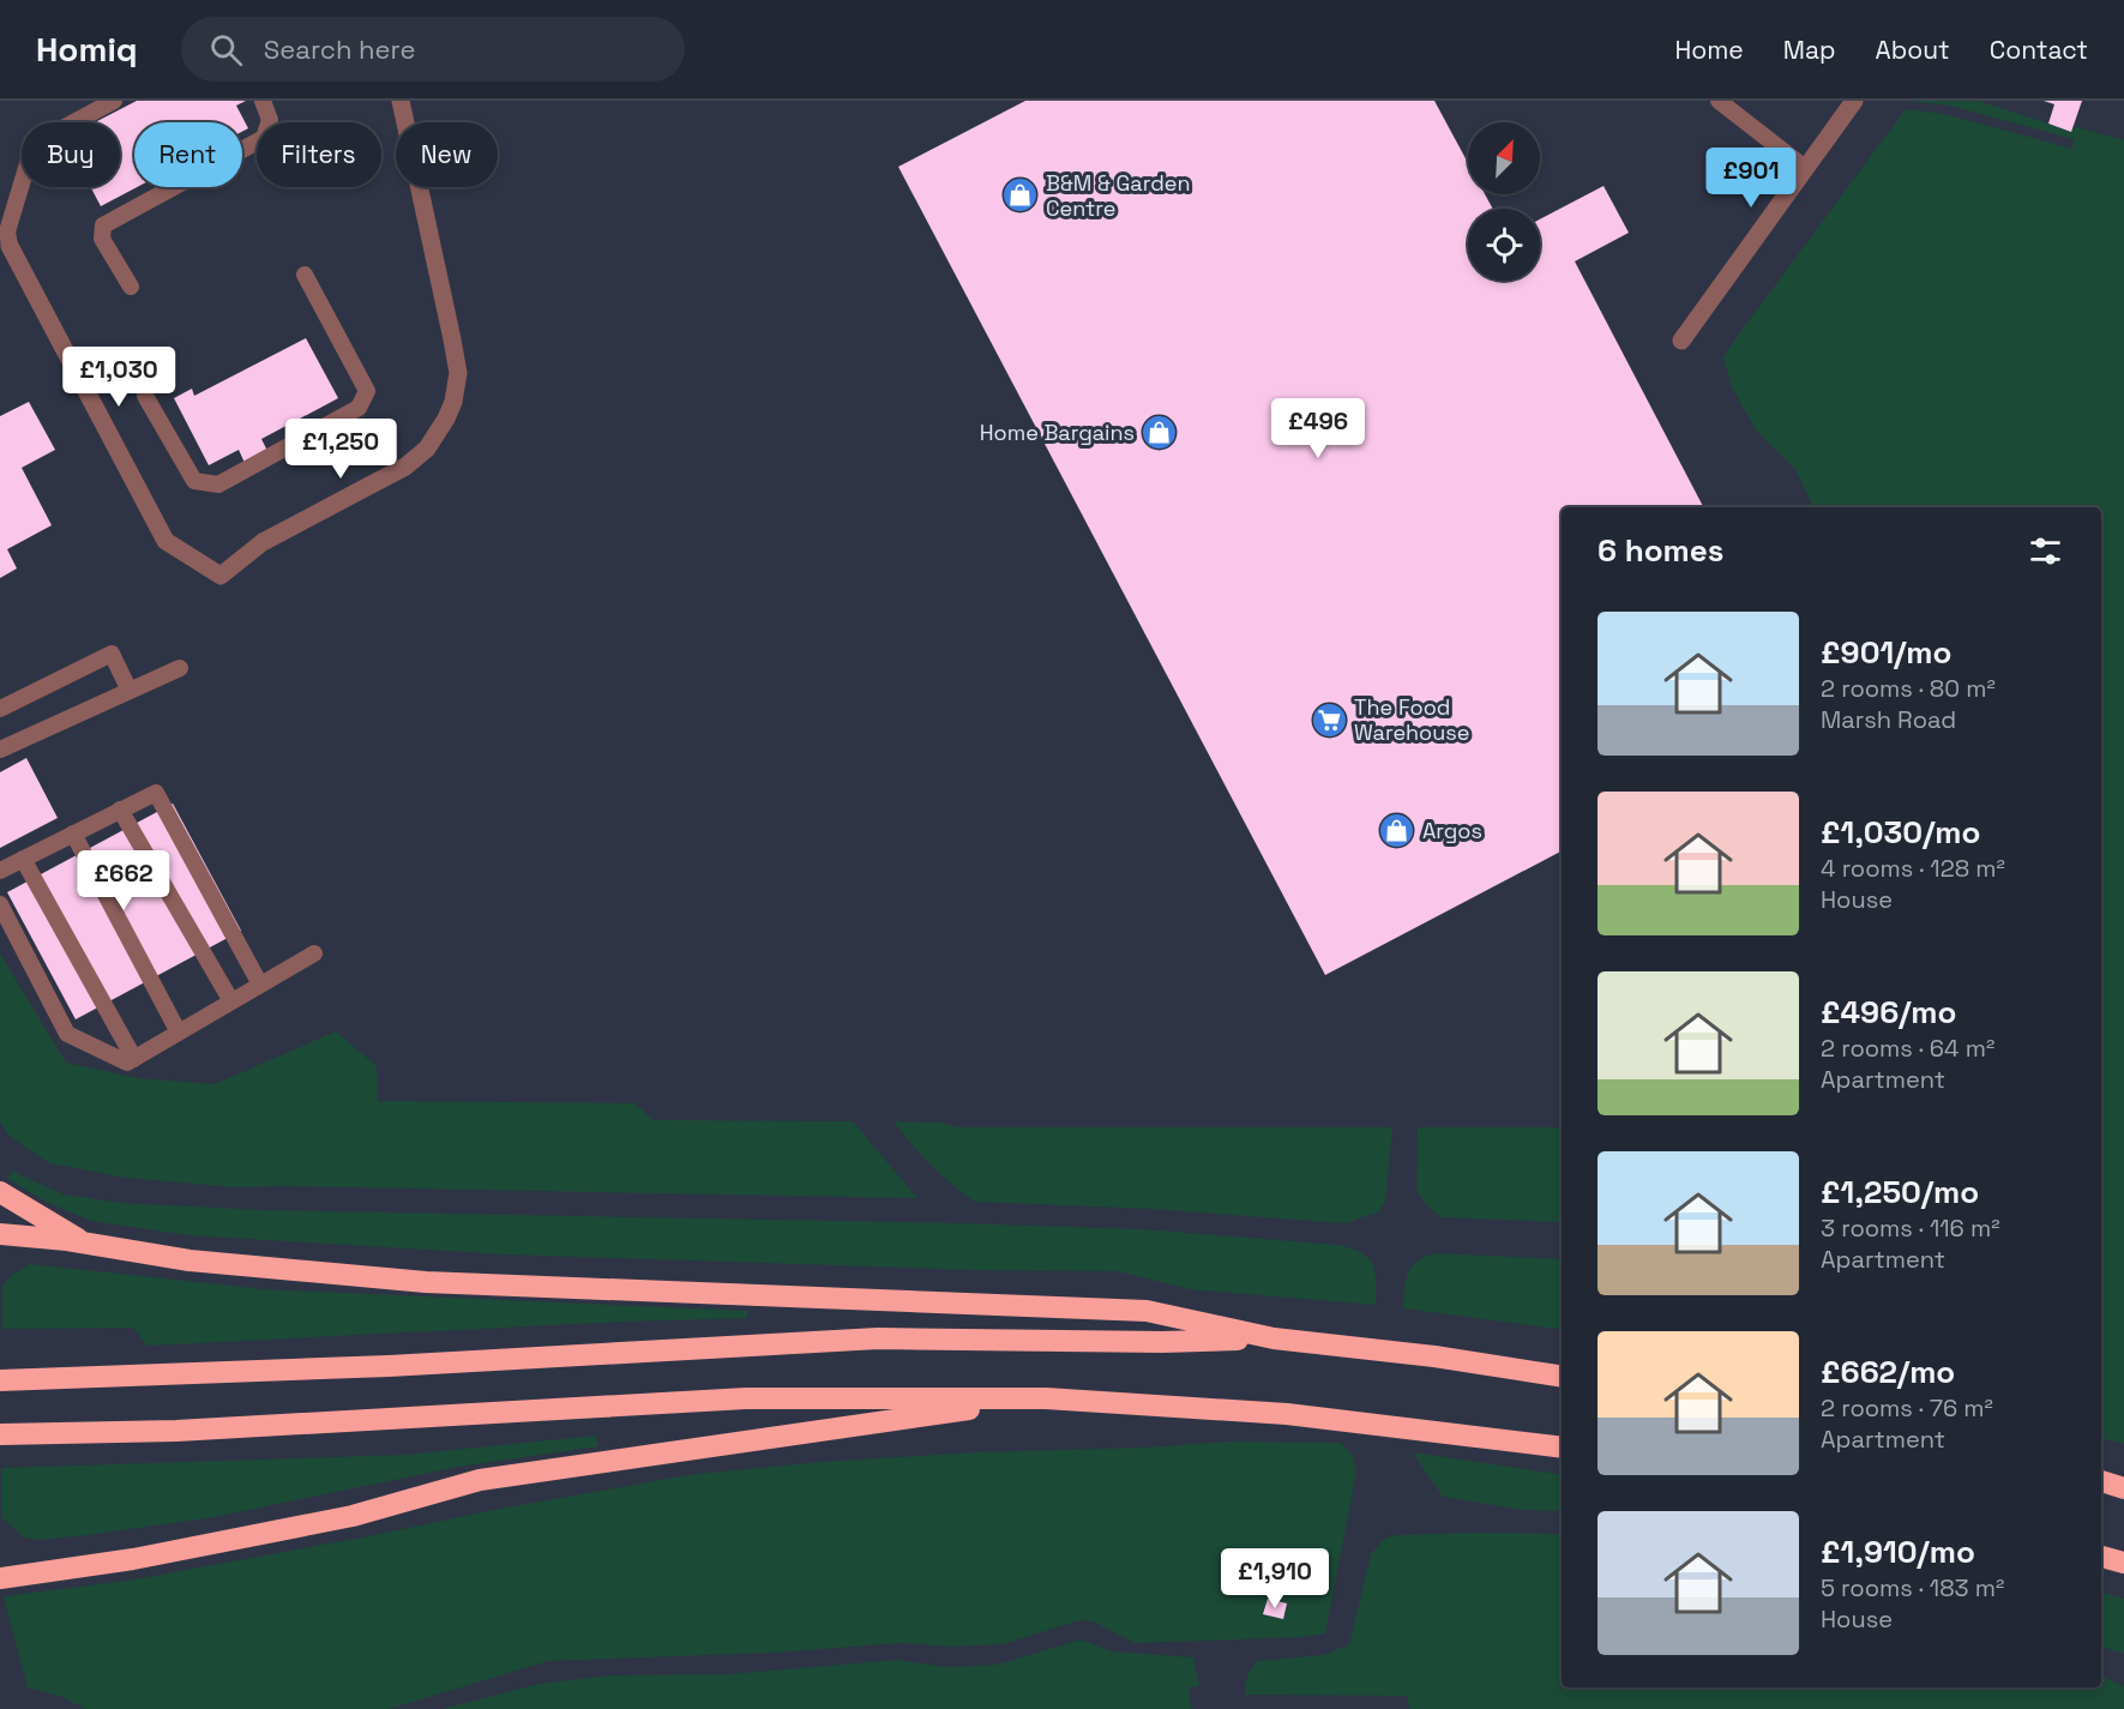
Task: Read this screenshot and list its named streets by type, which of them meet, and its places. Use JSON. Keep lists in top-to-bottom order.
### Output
{
  "places": {
    "shop": ["B&M & Garden Centre", "Home Bargains", "Argos"],
    "supermarket": ["The Food Warehouse"]
  },
  "north": "top right",
  "page": {
    "header": "Homiq",
    "search": "Search here",
    "nav": [
      "Home",
      "Map",
      "About",
      "Contact"
    ],
    "chip": [
      "Buy",
      "Rent",
      "Filters",
      "New"
    ],
    "price": [
      "£901",
      "£1,030",
      "£496",
      "£1,250",
      "£662",
      "£1,910"
    ],
    "heading": "6 homes",
    "list": [
      {
        "name": "£901/mo",
        "note": "2 rooms · 80 m² · Marsh Road"
      },
      {
        "name": "£1,030/mo",
        "note": "4 rooms · 128 m² · House"
      },
      {
        "name": "£496/mo",
        "note": "2 rooms · 64 m² · Apartment"
      },
      {
        "name": "£1,250/mo",
        "note": "3 rooms · 116 m² · Apartment"
      },
      {
        "name": "£662/mo",
        "note": "2 rooms · 76 m² · Apartment"
      },
      {
        "name": "£1,910/mo",
        "note": "5 rooms · 183 m² · House"
      }
    ]
  }
}
